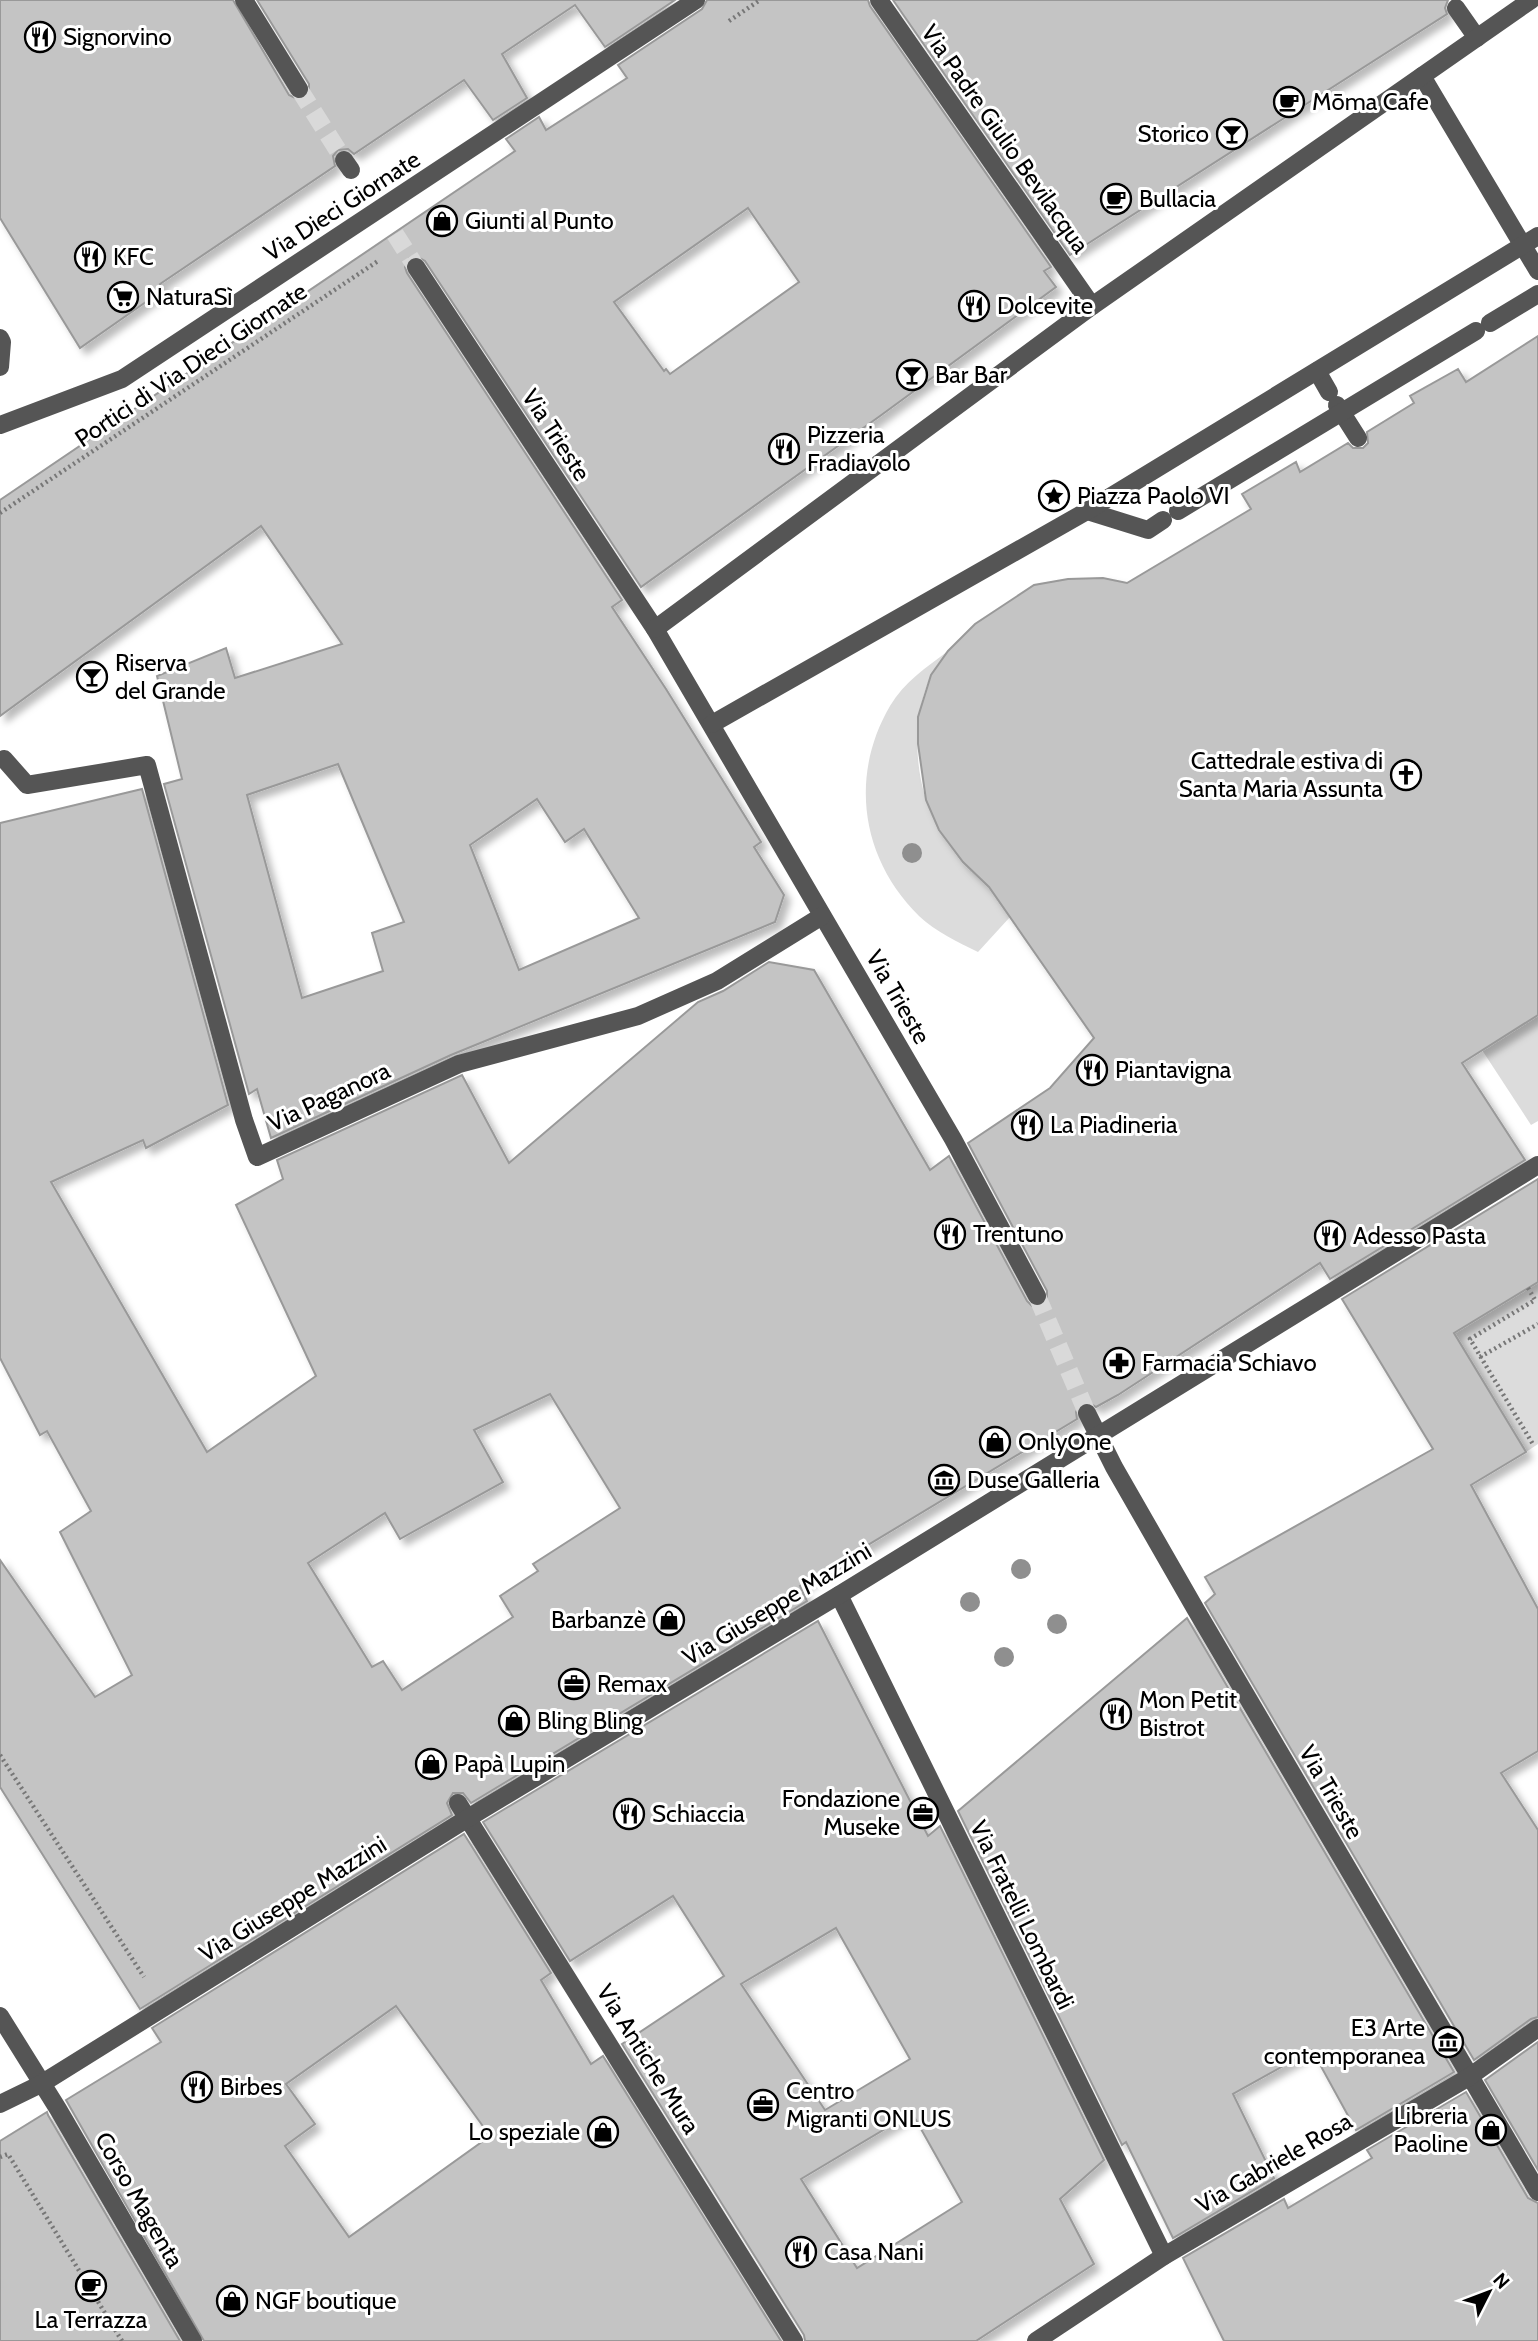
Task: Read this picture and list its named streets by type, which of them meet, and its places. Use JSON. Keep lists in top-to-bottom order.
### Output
{
  "streets": {
    "street": [
      "Via Padre Giulio Bevilacqua",
      "Via Dieci Giornate",
      "Via Trieste",
      "Via Paganora",
      "Via Giuseppe Mazzini",
      "Via Fratelli Lombardi",
      "Via Antiche Mura",
      "Via Gabriele Rosa",
      "Corso Magenta"
    ],
    "path": ["Portici di Via Dieci Giornate"]
  },
  "crossings": [
    ["Via Trieste", "Via Paganora"],
    ["Via Trieste", "Via Giuseppe Mazzini"],
    ["Via Trieste", "Via Gabriele Rosa"],
    ["Via Giuseppe Mazzini", "Via Fratelli Lombardi"],
    ["Via Giuseppe Mazzini", "Via Antiche Mura"],
    ["Via Giuseppe Mazzini", "Corso Magenta"],
    ["Via Fratelli Lombardi", "Via Gabriele Rosa"]
  ],
  "places": {
    "restaurant": [
      "Signorvino",
      "KFC",
      "Dolcevite",
      "Pizzeria Fradiavolo",
      "Piantavigna",
      "La Piadineria",
      "Trentuno",
      "Adesso Pasta",
      "Mon Petit Bistrot",
      "Schiaccia",
      "Birbes",
      "Casa Nani"
    ],
    "cafe": ["Mōma Cafe", "Bullacia", "La Terrazza"],
    "bar": ["Storico", "Bar Bar", "Riserva del Grande"],
    "shop": [
      "Giunti al Punto",
      "OnlyOne",
      "Barbanzè",
      "Bling Bling",
      "Papà Lupin",
      "Libreria Paoline",
      "Lo speziale",
      "NGF boutique"
    ],
    "supermarket": ["NaturaSì"],
    "place": ["Piazza Paolo VI"],
    "church": ["Cattedrale estiva di Santa Maria Assunta"],
    "pharmacy": ["Farmacia Schiavo"],
    "museum": ["Duse Galleria", "E3 Arte contemporanea"],
    "office": ["Remax", "Fondazione Museke", "Centro Migranti ONLUS"]
  },
  "north": "top right"
}
